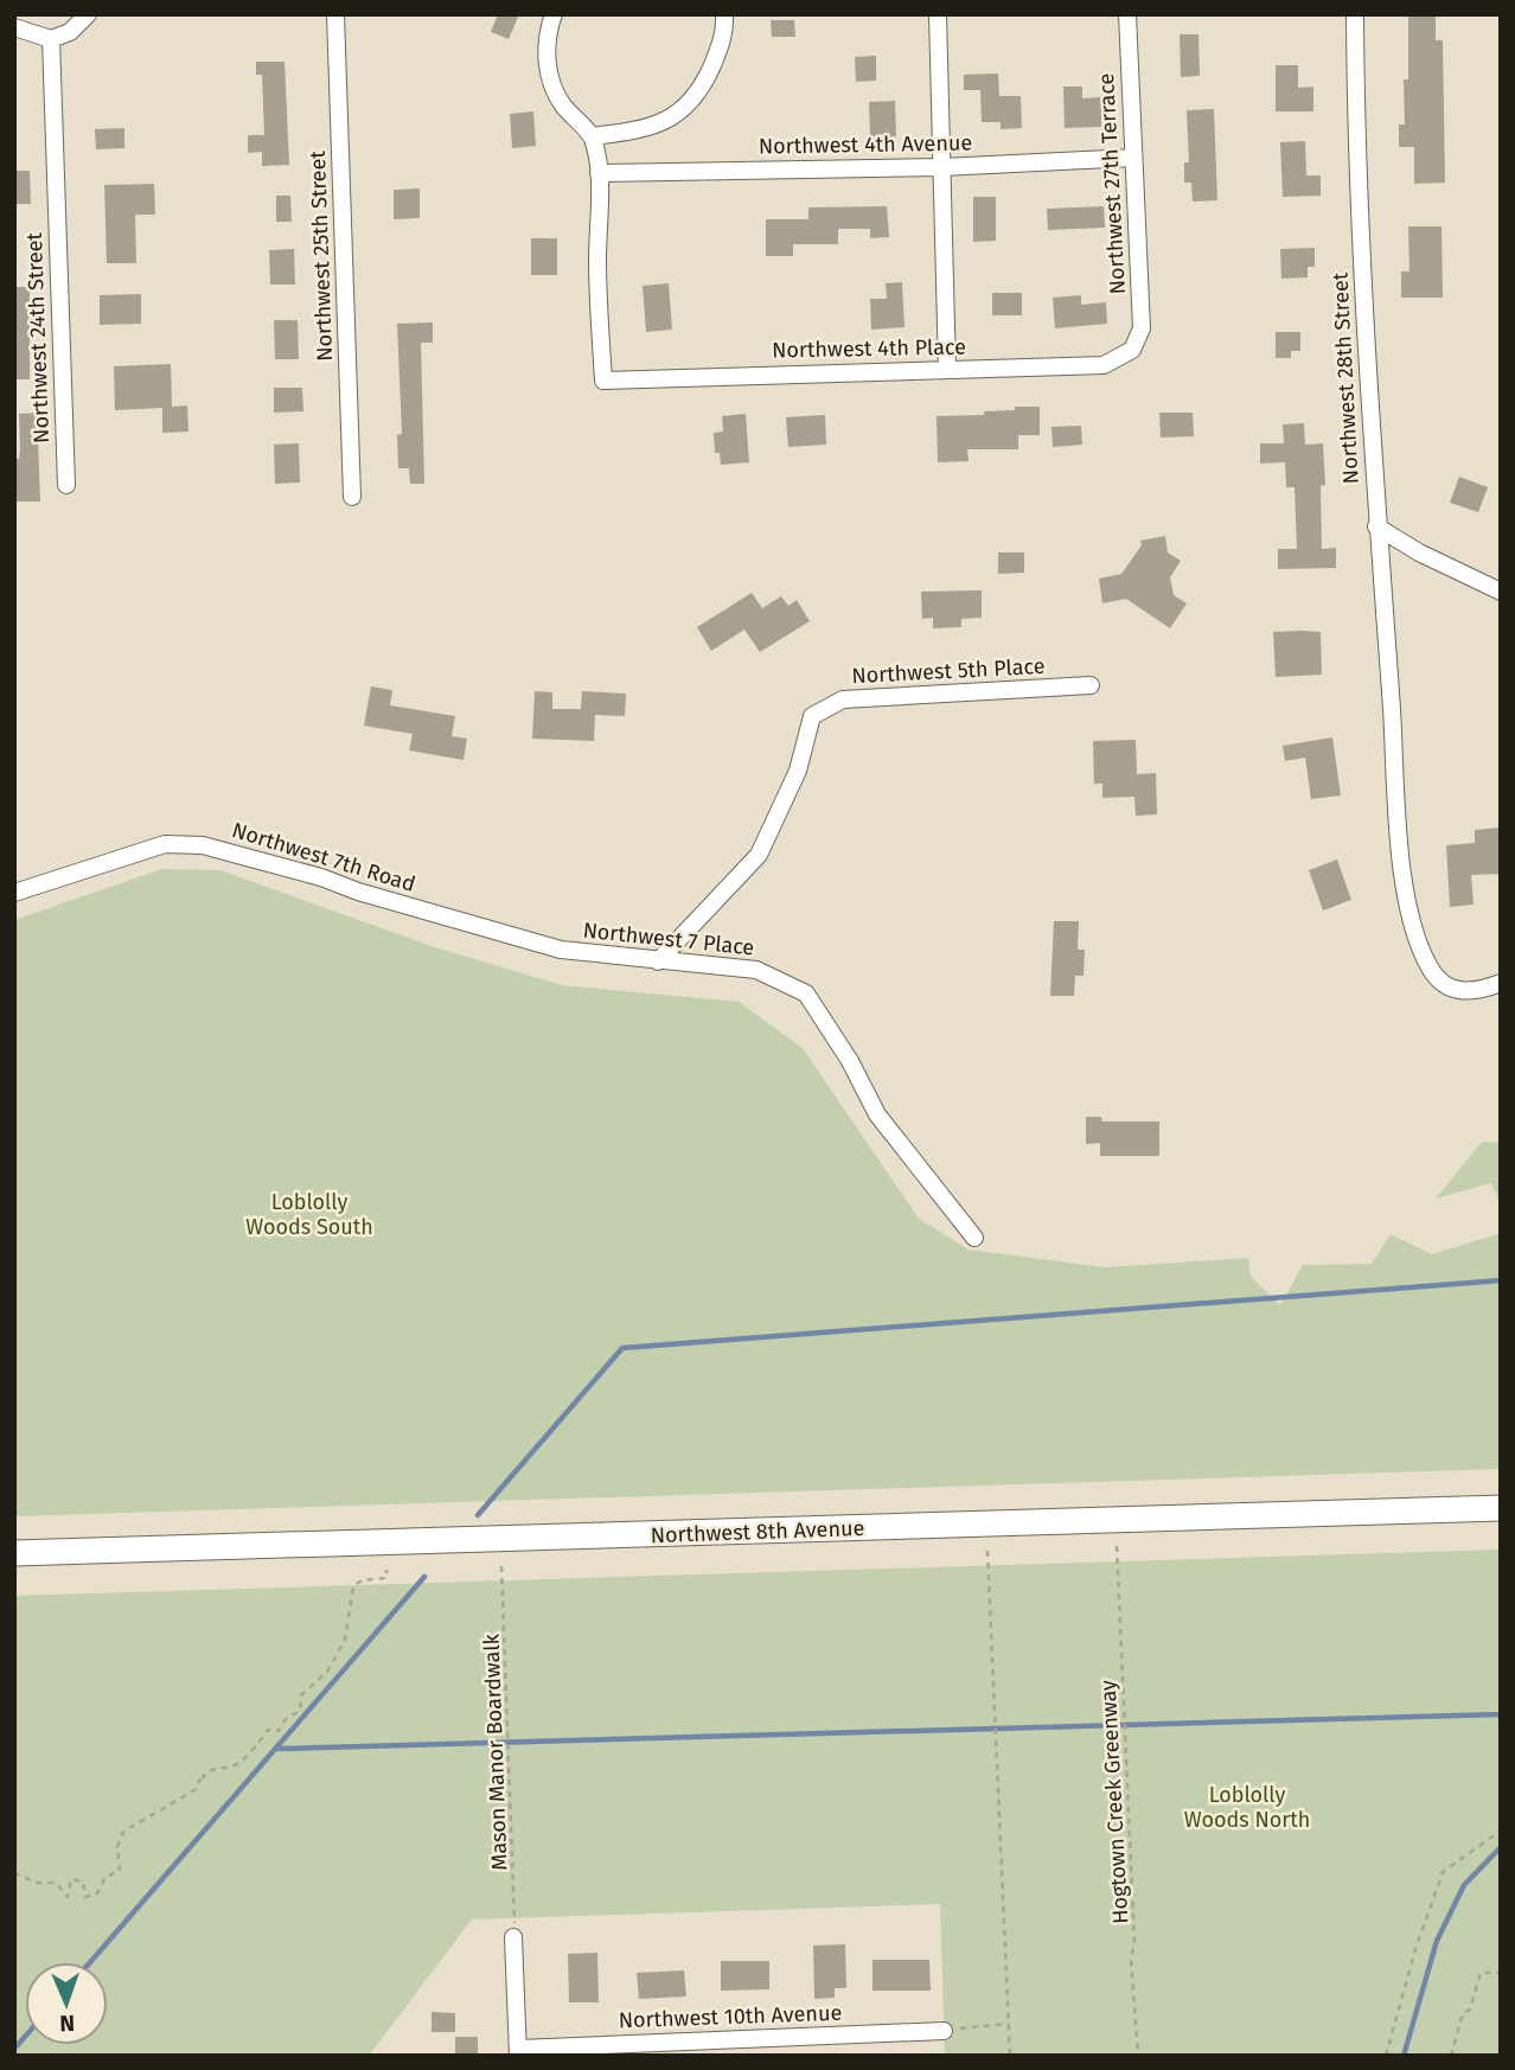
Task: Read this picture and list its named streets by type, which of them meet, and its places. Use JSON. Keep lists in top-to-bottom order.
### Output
{
  "streets": {
    "street": [
      "Northwest 4th Avenue",
      "Northwest 27th Terrace",
      "Northwest 25th Street",
      "Northwest 24th Street",
      "Northwest 4th Place",
      "Northwest 28th Street",
      "Northwest 5th Place",
      "Northwest 7th Road",
      "Northwest 7 Place",
      "Northwest 8th Avenue",
      "Northwest 10th Avenue"
    ],
    "path": ["Mason Manor Boardwalk", "Hogtown Creek Greenway"]
  },
  "crossings": [
    ["Northwest 4th Avenue", "Northwest 27th Terrace"],
    ["Northwest 4th Avenue", "Northwest 4th Place"],
    ["Northwest 27th Terrace", "Northwest 4th Place"],
    ["Northwest 5th Place", "Northwest 7 Place"],
    ["Northwest 7th Road", "Northwest 7 Place"]
  ],
  "parks": ["Loblolly Woods South", "Loblolly Woods North"],
  "north": "bottom"
}
